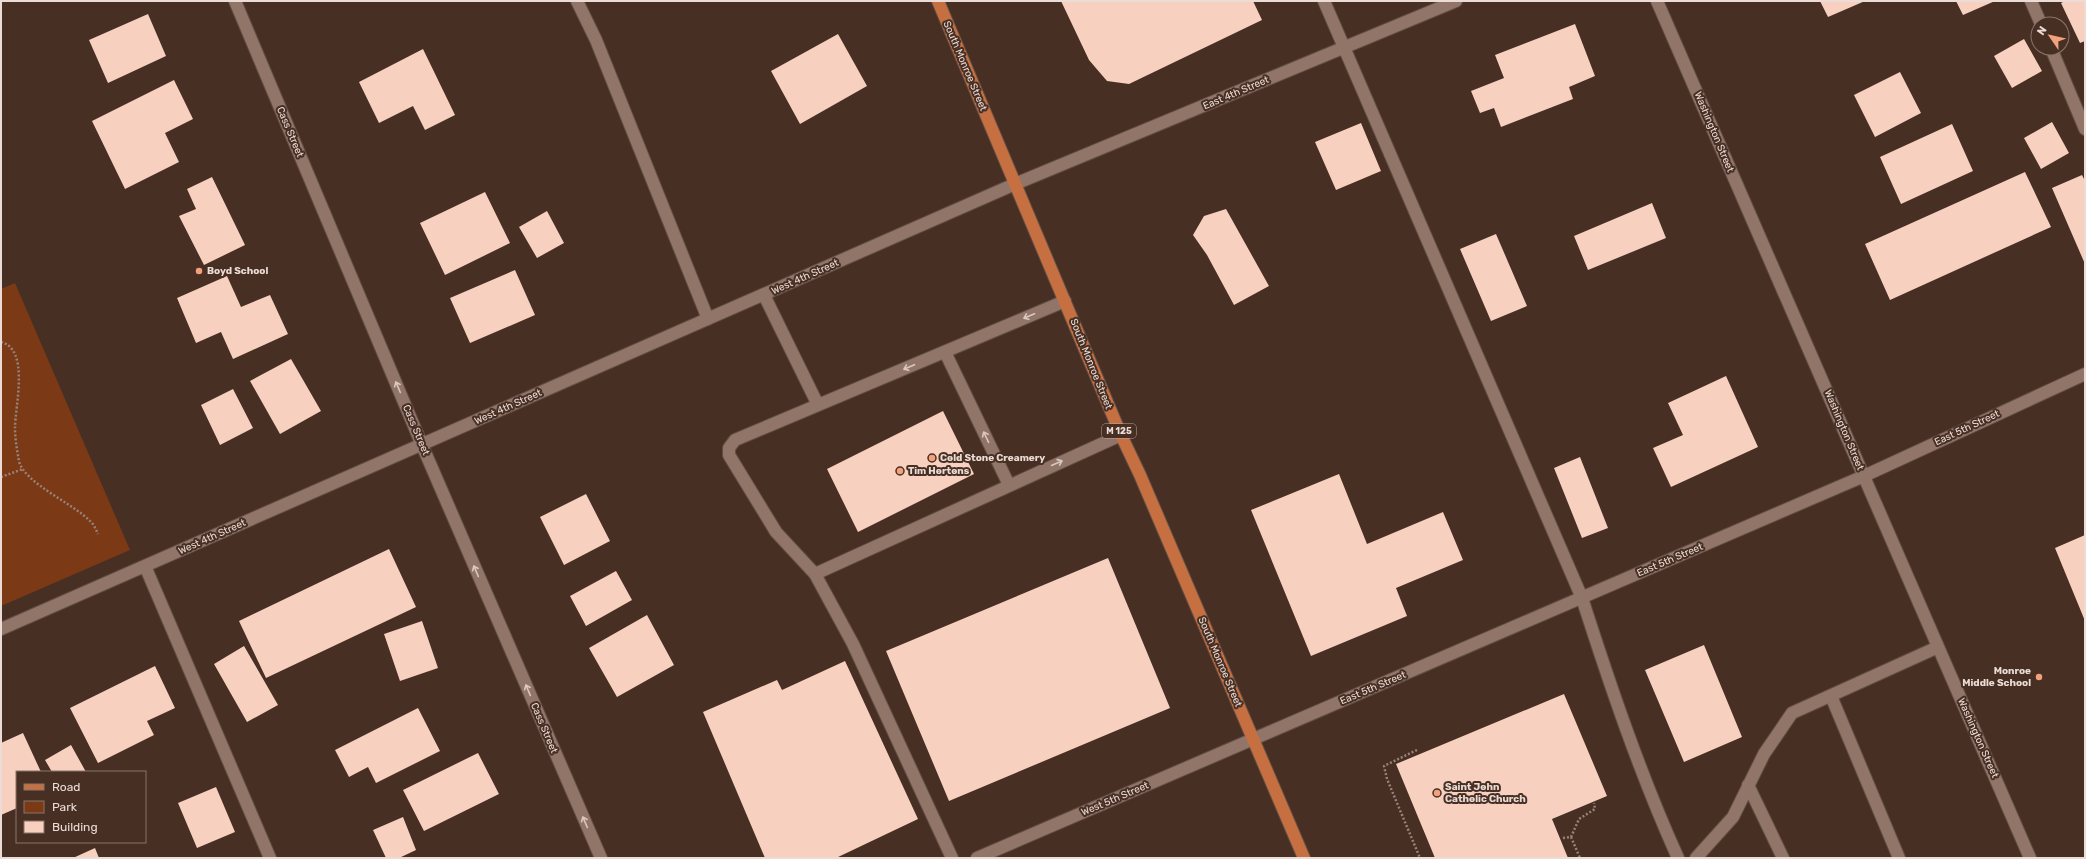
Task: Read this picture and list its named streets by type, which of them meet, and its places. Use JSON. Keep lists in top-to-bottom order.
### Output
{
  "streets": {
    "main road": ["South Monroe Street", "M 125"],
    "street": [
      "East 4th Street",
      "Cass Street",
      "Washington Street",
      "West 4th Street",
      "East 5th Street",
      "West 5th Street"
    ]
  },
  "crossings": [
    ["South Monroe Street", "East 4th Street"],
    ["South Monroe Street", "West 4th Street"],
    ["South Monroe Street", "East 5th Street"],
    ["South Monroe Street", "West 5th Street"],
    ["East 4th Street", "West 4th Street"],
    ["Cass Street", "West 4th Street"],
    ["Washington Street", "East 5th Street"],
    ["East 5th Street", "West 5th Street"]
  ],
  "one_way": ["Cass Street"],
  "places": [
    "Boyd School",
    "Cold Stone Creamery",
    "Tim Hortons",
    "Monroe Middle School",
    "Saint John Catholic Church"
  ],
  "legend": ["Road", "Park", "Building"],
  "north": "top left"
}
